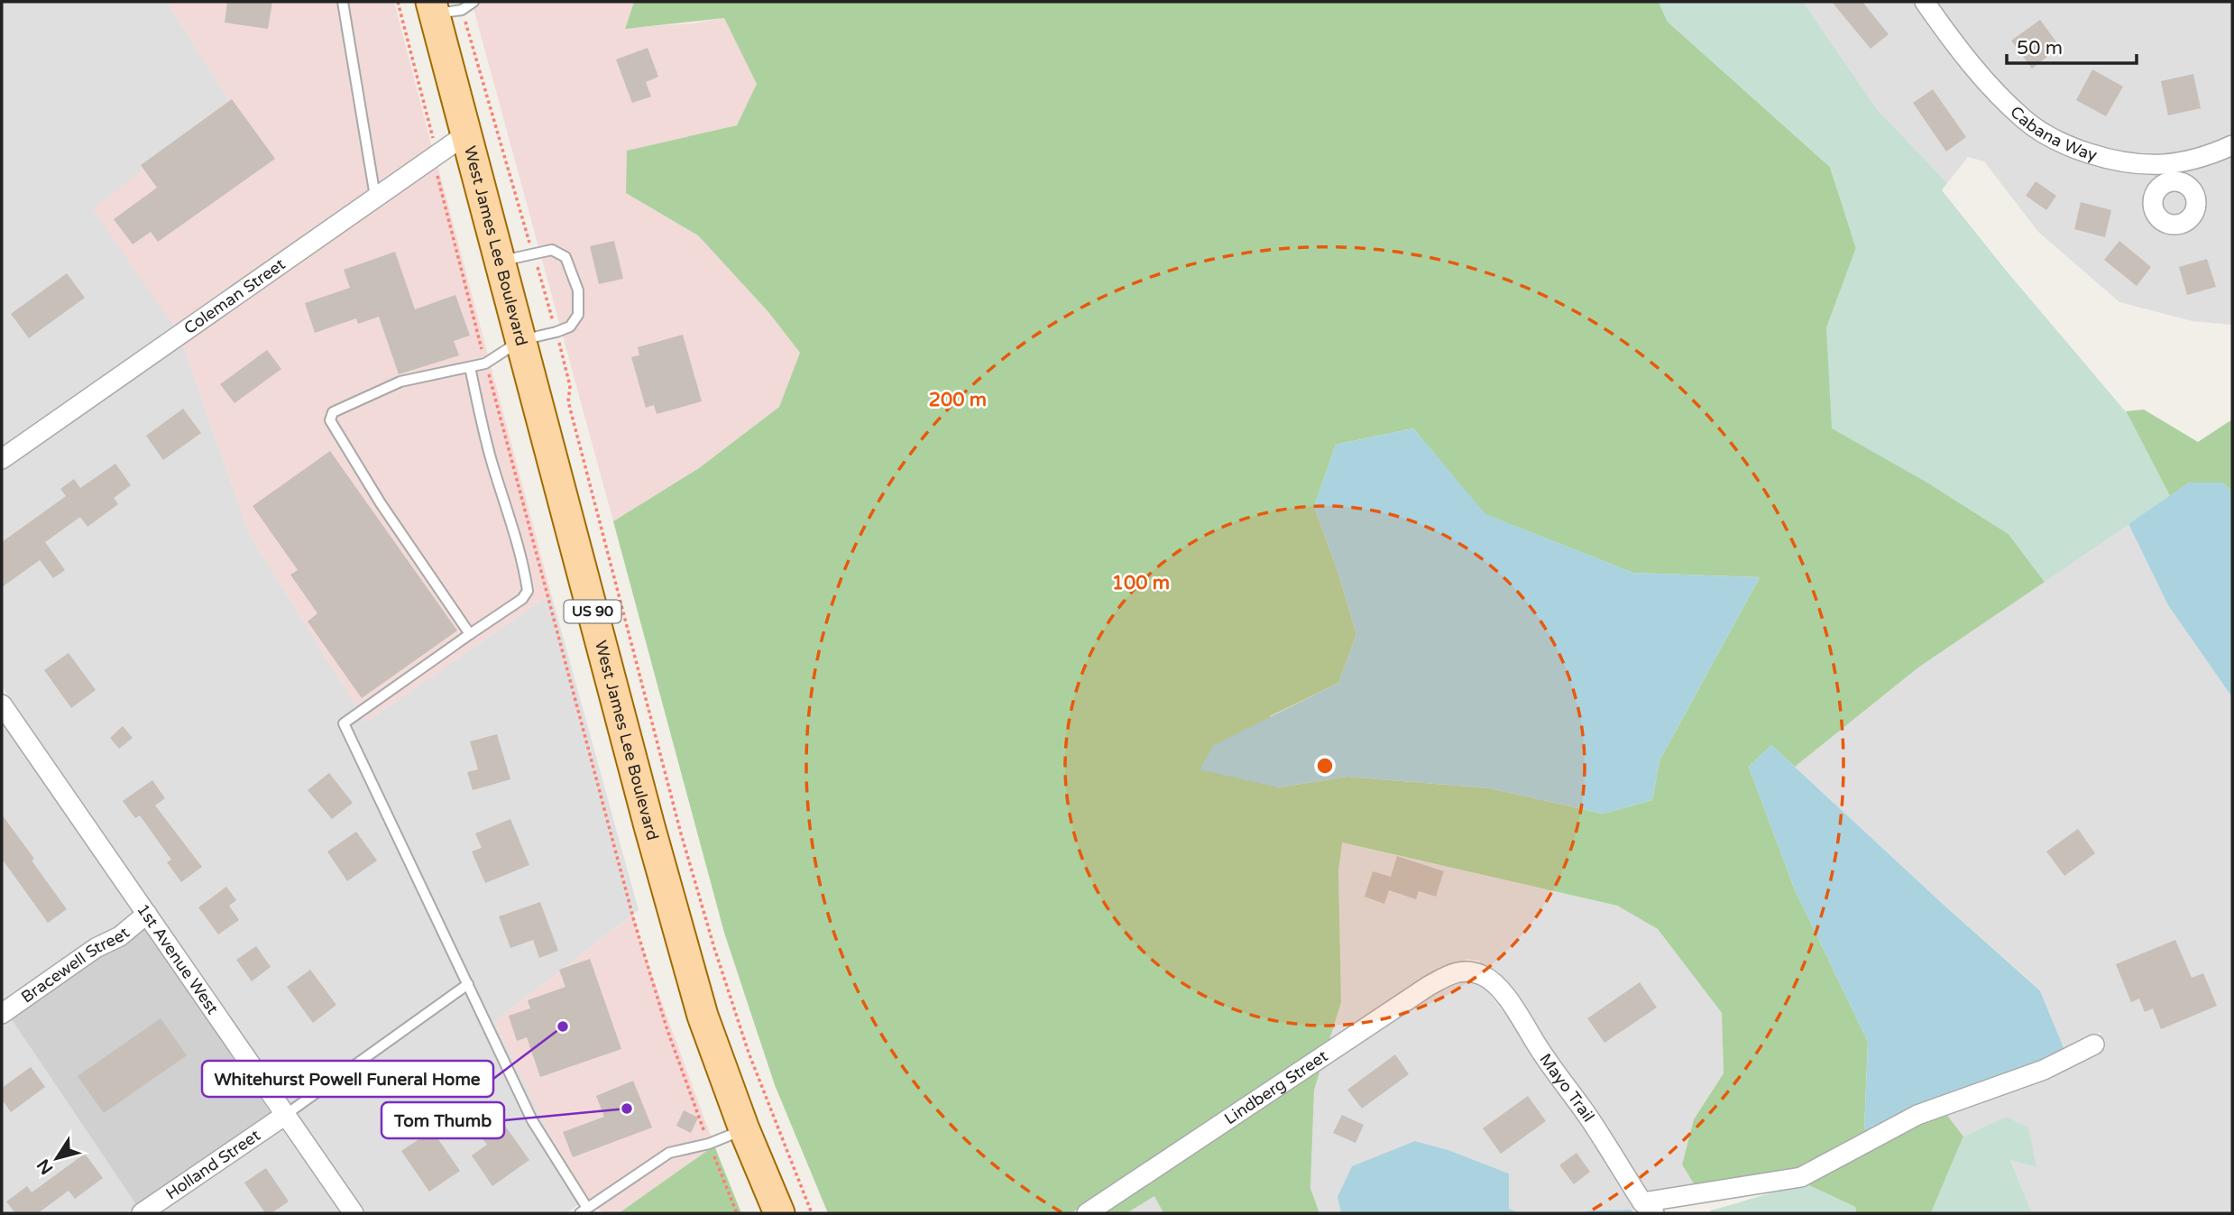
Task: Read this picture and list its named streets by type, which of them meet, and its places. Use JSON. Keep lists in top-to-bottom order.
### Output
{
  "streets": {
    "main road": ["West James Lee Boulevard", "US 90"],
    "street": [
      "Cabana Way",
      "Coleman Street",
      "1st Avenue West",
      "Bracewell Street",
      "Lindberg Street",
      "Mayo Trail",
      "Holland Street"
    ]
  },
  "crossings": [
    ["West James Lee Boulevard", "Coleman Street"],
    ["1st Avenue West", "Bracewell Street"],
    ["1st Avenue West", "Holland Street"],
    ["Lindberg Street", "Mayo Trail"]
  ],
  "places": ["Whitehurst Powell Funeral Home", "Tom Thumb"],
  "scale_bar": "50 m",
  "north": "bottom left",
  "rings": ["200 m", "100 m"]
}
